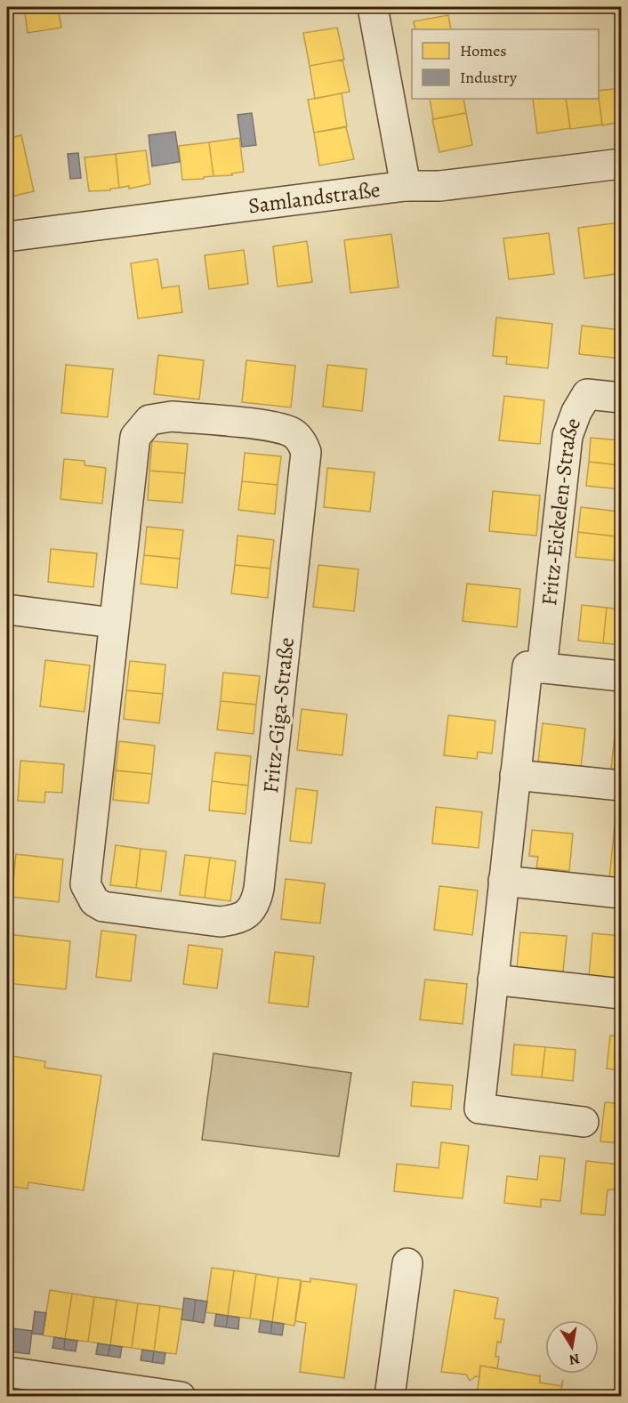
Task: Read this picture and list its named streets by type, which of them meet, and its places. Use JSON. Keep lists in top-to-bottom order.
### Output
{
  "streets": {
    "street": ["Samlandstraße", "Fritz-Eickelen-Straße", "Fritz-Giga-Straße"]
  },
  "legend": ["Homes", "Industry"],
  "north": "bottom"
}
